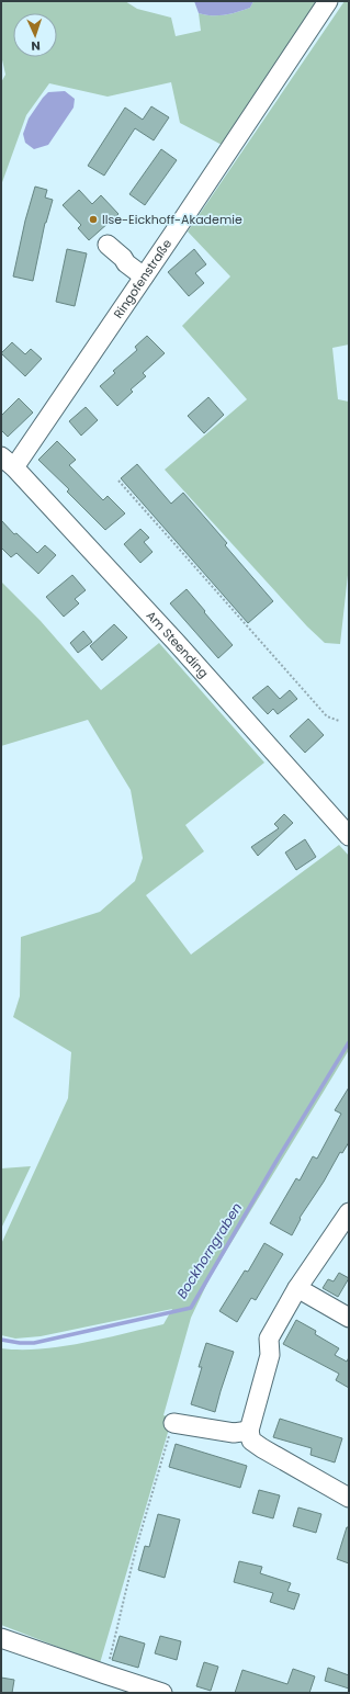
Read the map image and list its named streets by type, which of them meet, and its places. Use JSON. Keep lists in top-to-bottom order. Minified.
{"streets":{"street":["Ringofenstraße","Am Steending"]},"crossings":[["Ringofenstraße","Am Steending"]],"water":["Bockhorngraben"],"places":["Ilse-Eickhoff-Akademie"],"north":"bottom"}
